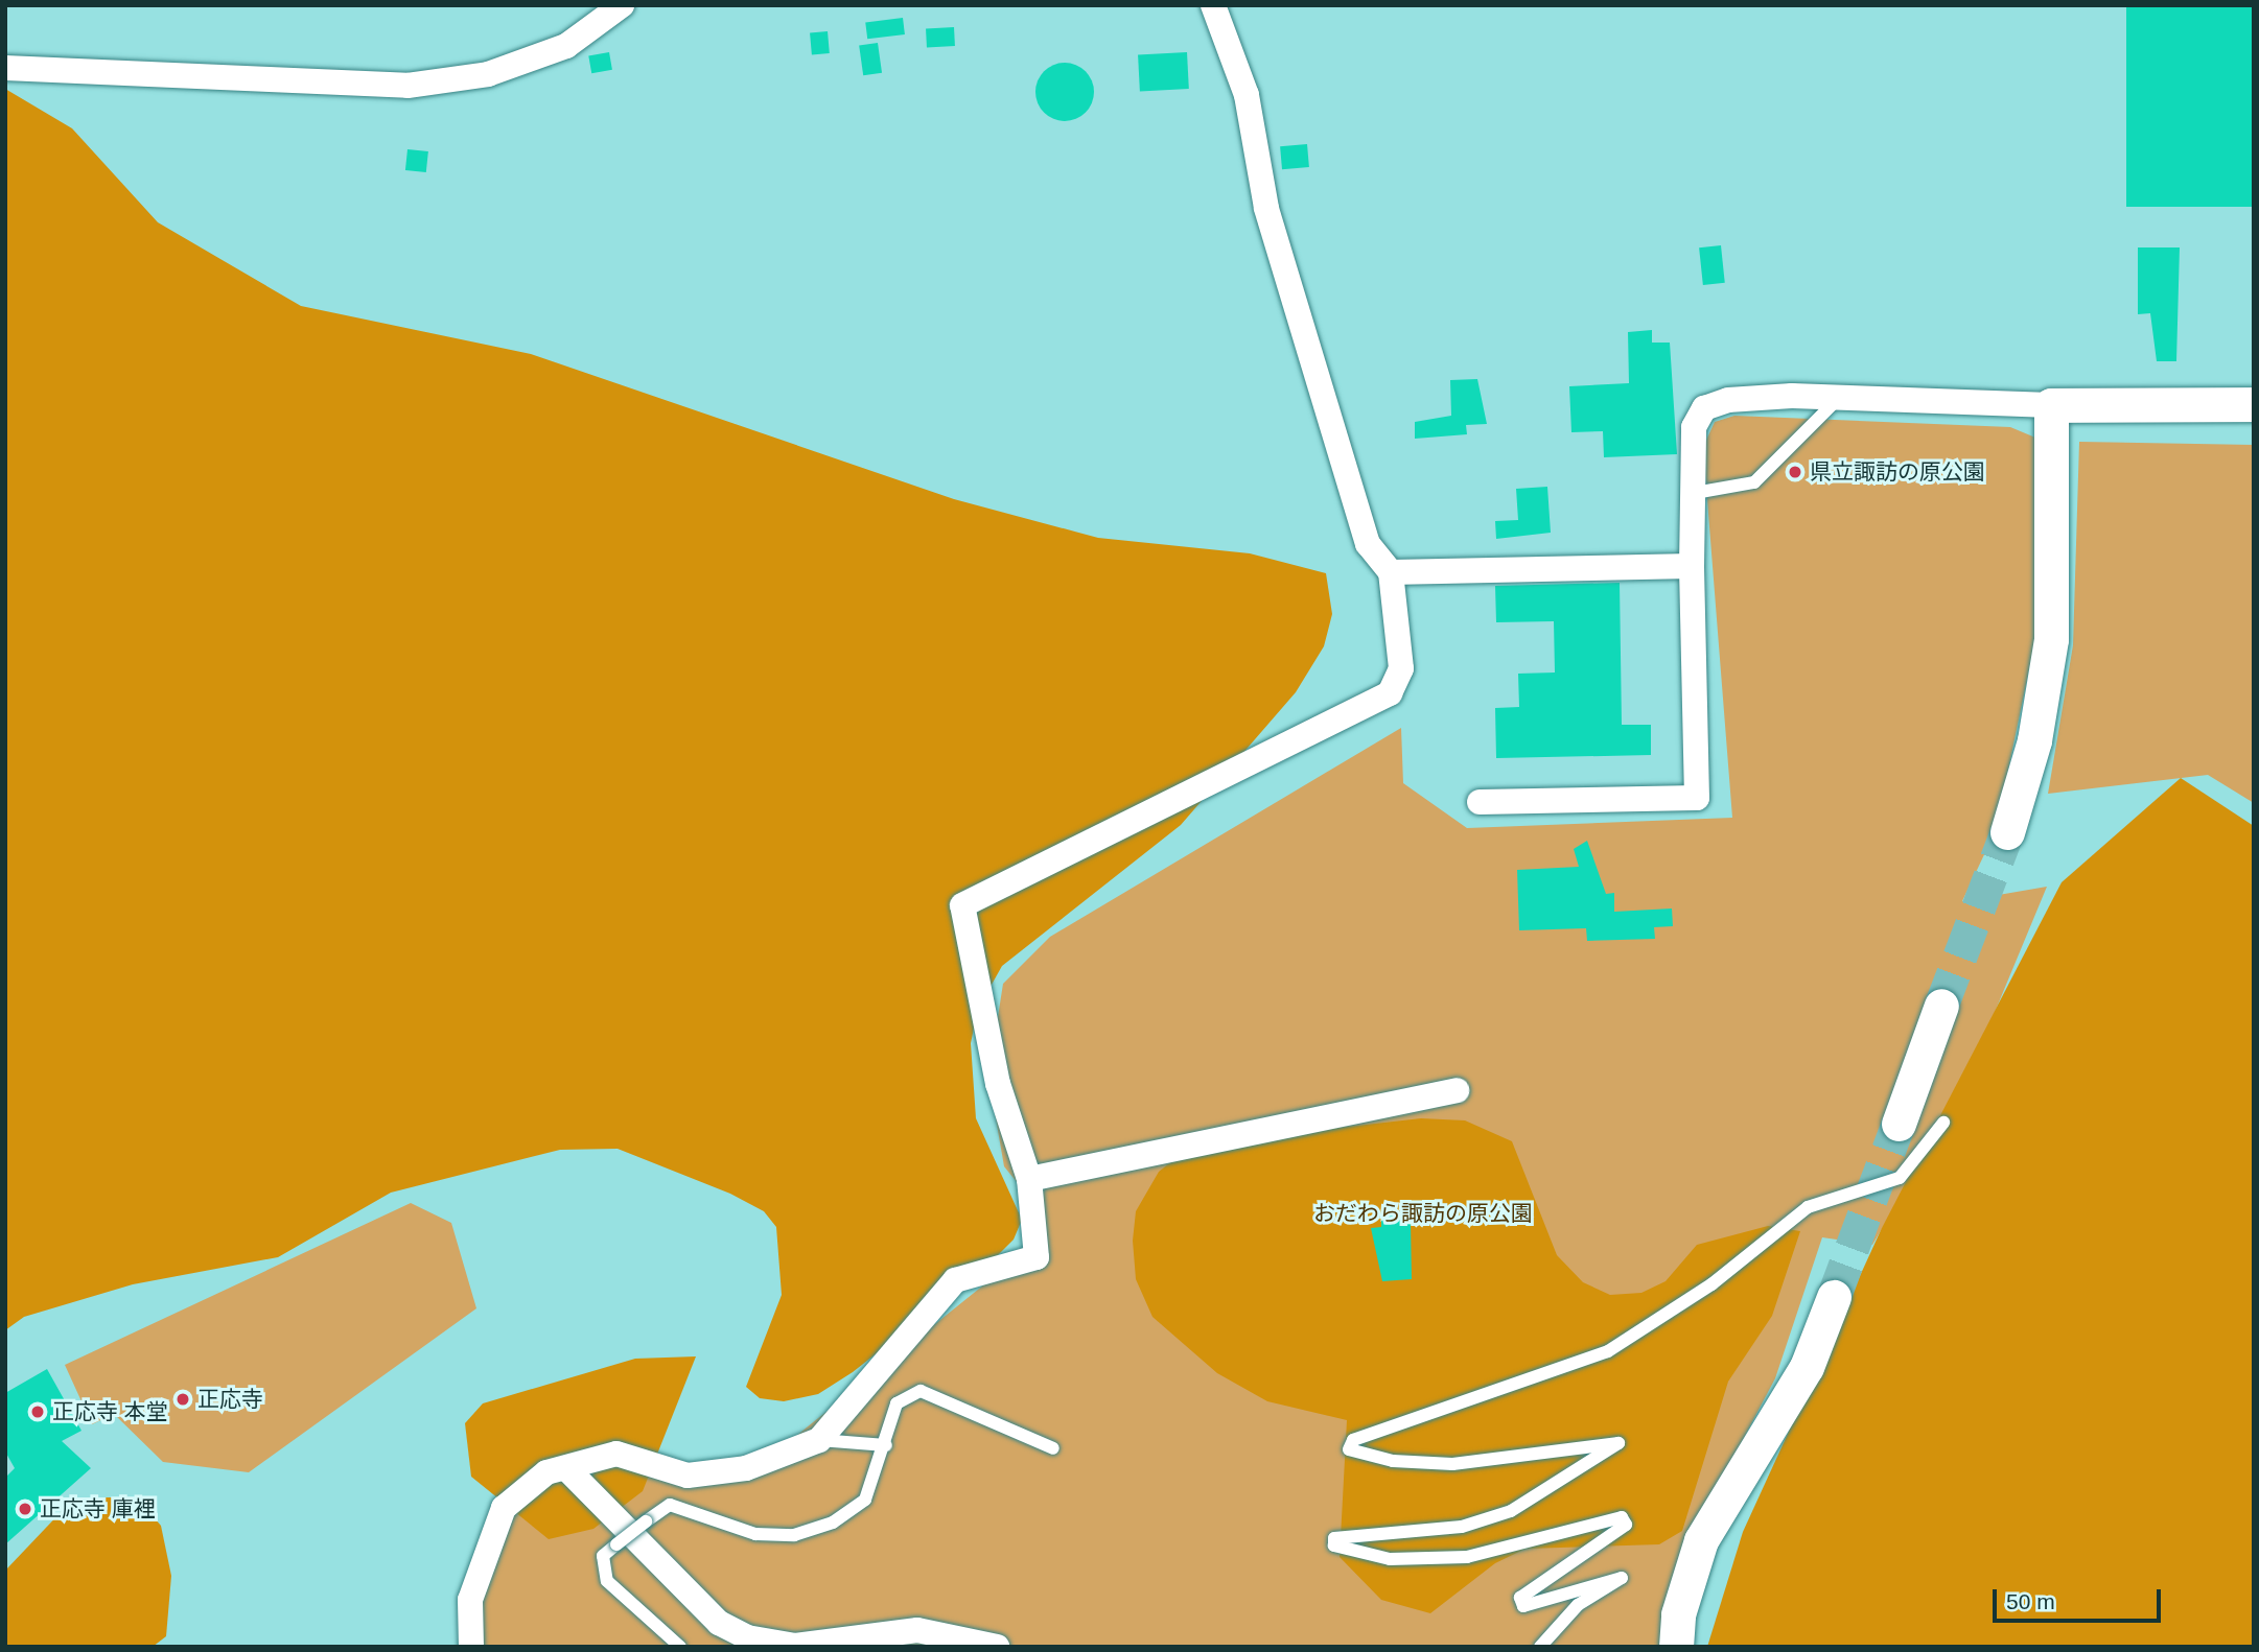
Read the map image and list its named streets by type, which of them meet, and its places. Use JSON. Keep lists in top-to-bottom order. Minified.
{"parks":["おだわら諏訪の原公園"],"places":["県立諏訪の原公園","正応寺","正応寺 本堂","正応寺 庫裡"],"scale_bar":"50 m"}
